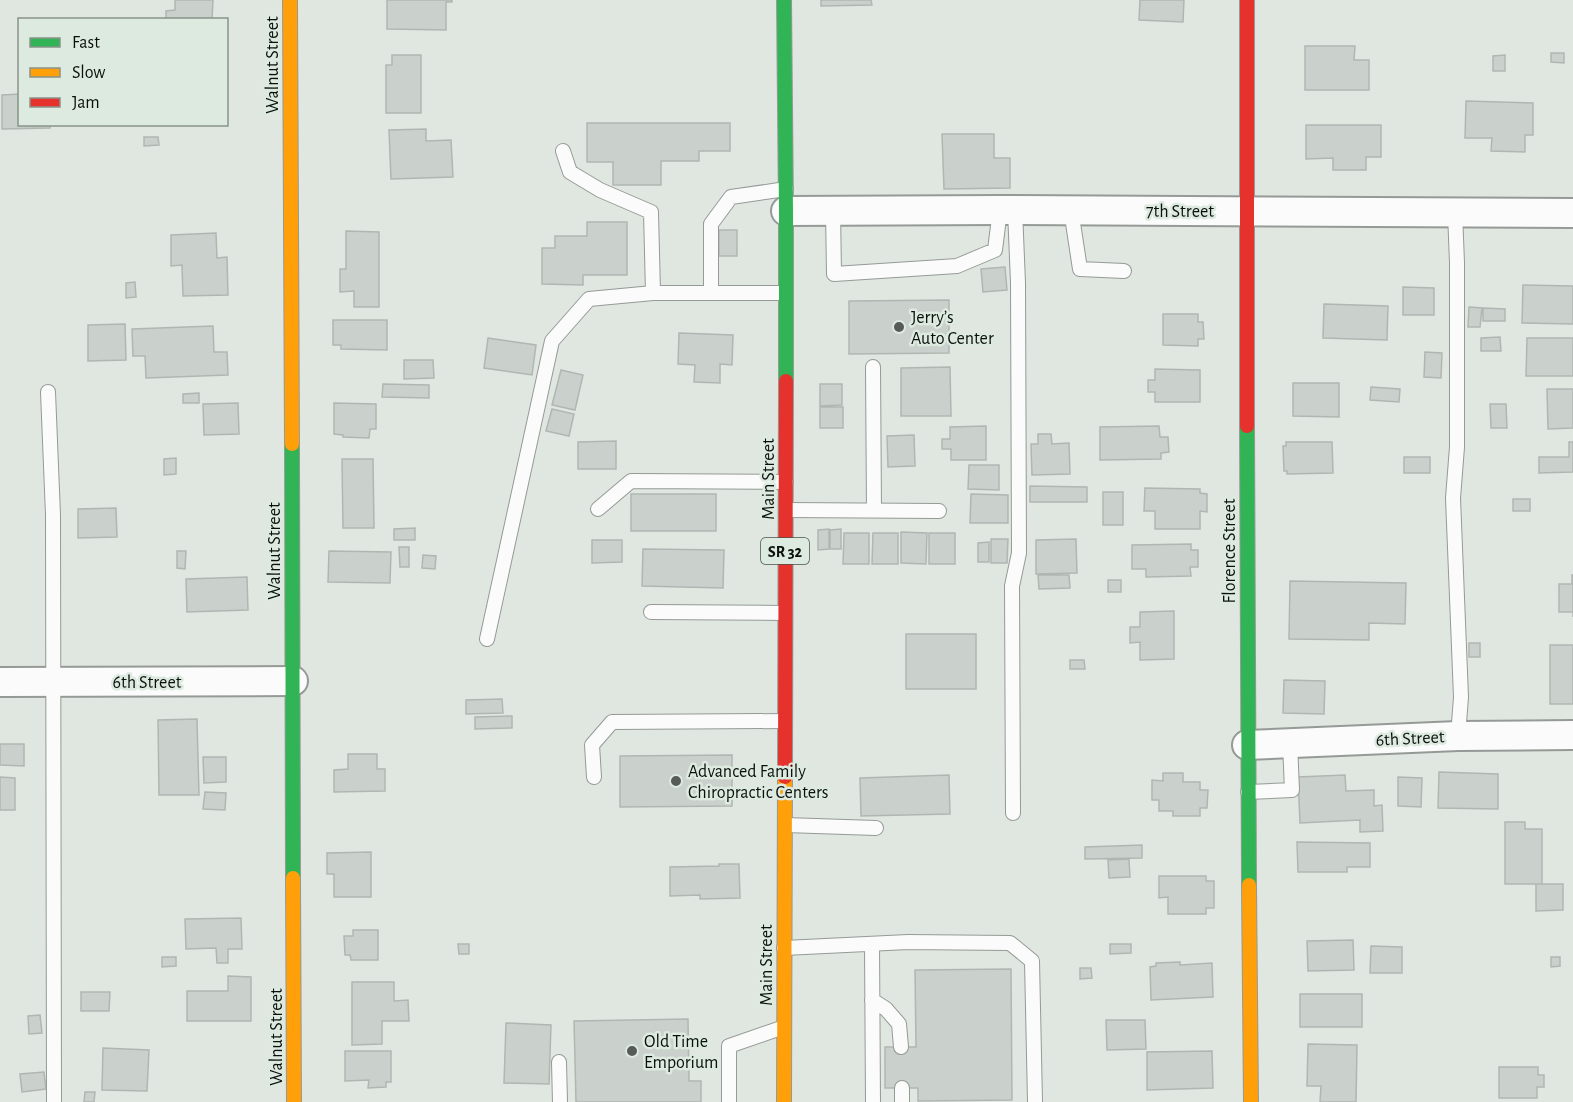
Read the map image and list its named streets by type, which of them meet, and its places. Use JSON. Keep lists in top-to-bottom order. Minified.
{"streets":{"street":["Walnut Street","7th Street","Main Street","SR 32","Florence Street","6th Street"]},"crossings":[["Walnut Street","6th Street"],["7th Street","Main Street"],["7th Street","Florence Street"],["Florence Street","6th Street"]],"places":["Jerry’s Auto Center","Advanced Family Chiropractic Centers","Old Time Emporium"],"legend":["Fast","Slow","Jam"]}
